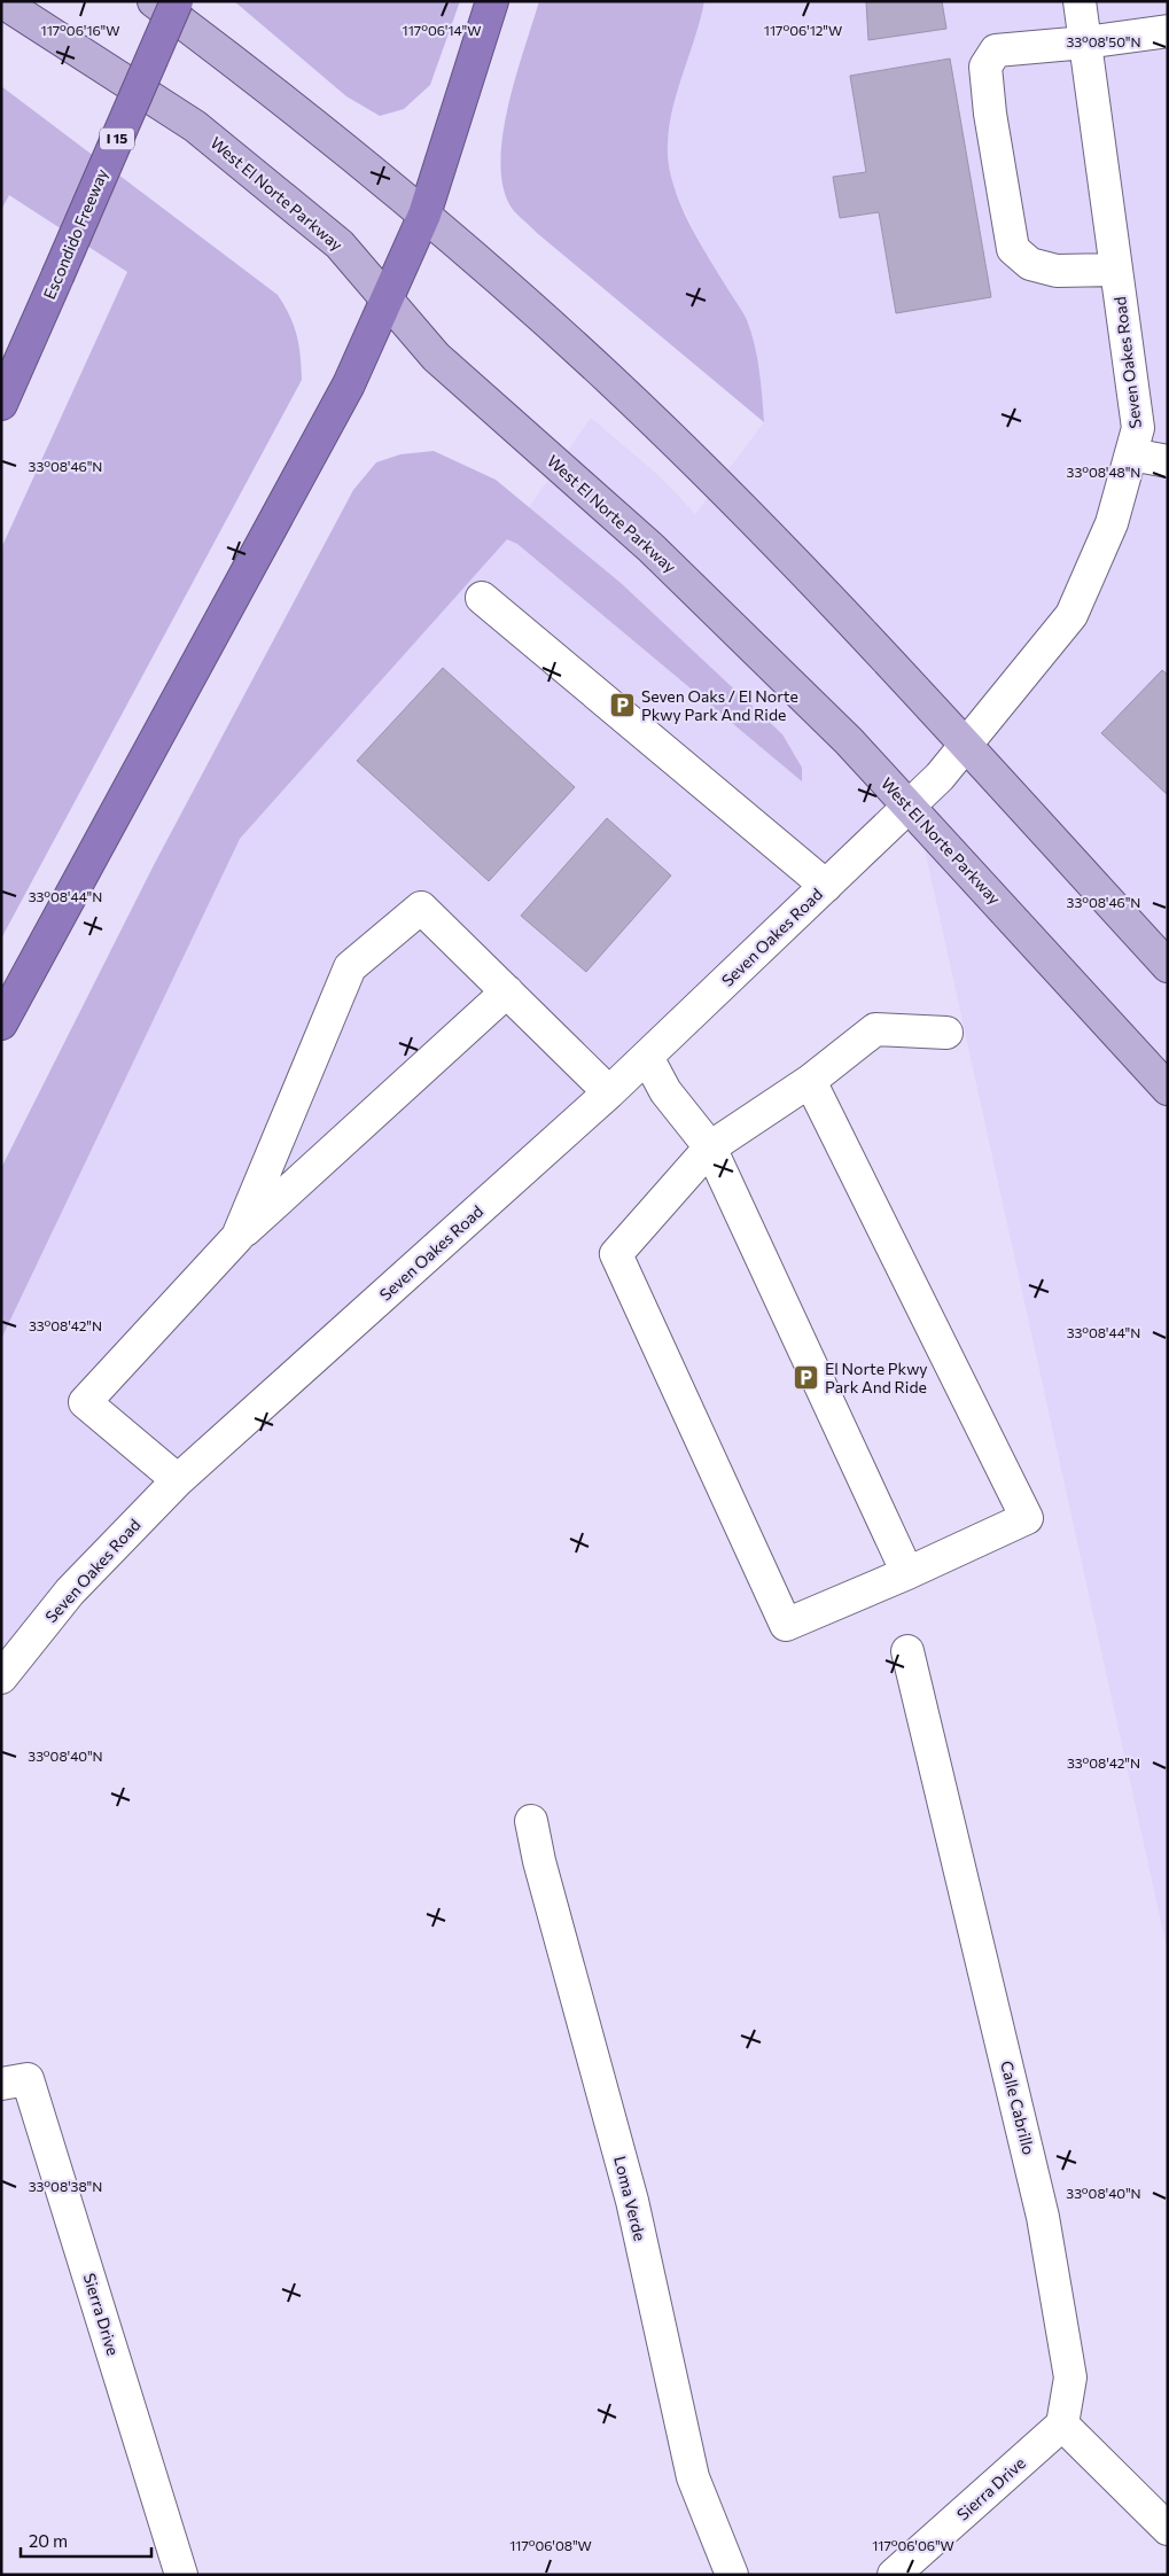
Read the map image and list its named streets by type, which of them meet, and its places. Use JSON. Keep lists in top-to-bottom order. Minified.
{"streets":{"highway":["I 15","Escondido Freeway"],"main road":["West El Norte Parkway"],"street":["Seven Oakes Road","Calle Cabrillo","Loma Verde","Sierra Drive"]},"crossings":[["West El Norte Parkway","Seven Oakes Road"],["Calle Cabrillo","Sierra Drive"]],"places":{"parking":["Seven Oaks / El Norte Pkwy Park And Ride","El Norte Pkwy Park And Ride"]},"scale_bar":"20 m","coordinates":["117°06'16\"W","117°06'14\"W","117°06'12\"W","33°08'50\"N","33°08'46\"N","33°08'48\"N","33°08'44\"N","33°08'42\"N","33°08'40\"N","33°08'38\"N","117°06'08\"W","117°06'06\"W"]}
